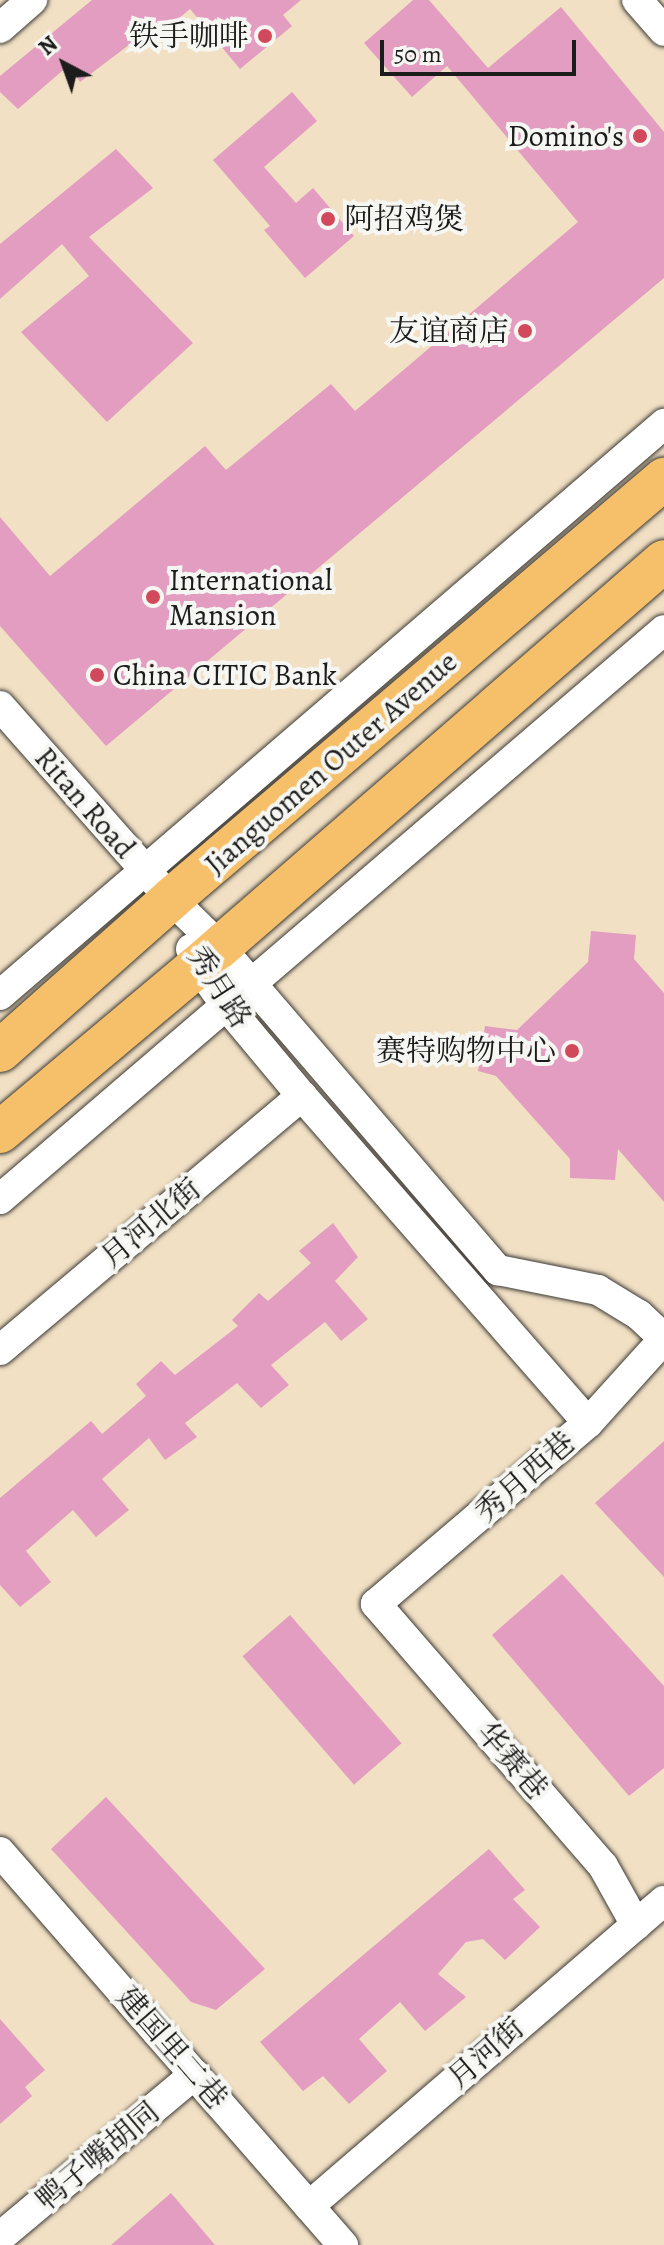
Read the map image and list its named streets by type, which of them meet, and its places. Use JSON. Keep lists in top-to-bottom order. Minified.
{"streets":{"highway":["Jianguomen Outer Avenue"],"street":["Ritan Road","秀月路","月河北街","秀月西巷","华赛巷","建国里二巷","月河街","鸭子嘴胡同"]},"crossings":[["Jianguomen Outer Avenue","Ritan Road"],["Jianguomen Outer Avenue","秀月路"],["Ritan Road","秀月路"],["秀月路","月河北街"],["秀月路","秀月西巷"],["秀月西巷","华赛巷"],["华赛巷","月河街"],["建国里二巷","月河街"],["建国里二巷","鸭子嘴胡同"]],"places":["铁手咖啡","Domino's","阿招鸡煲","友谊商店","International Mansion","China CITIC Bank","赛特购物中心"],"scale_bar":"50 m","north":"top left"}
